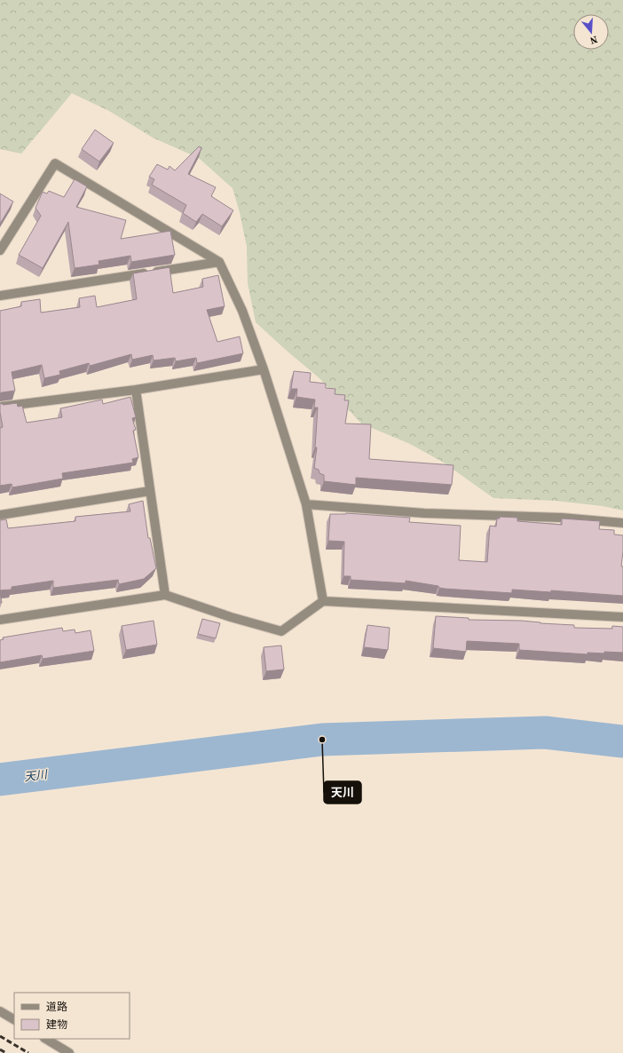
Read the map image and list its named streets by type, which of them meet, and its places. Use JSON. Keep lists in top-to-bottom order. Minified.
{"water":["天川"],"places":["天川"],"legend":["道路","建物"],"north":"bottom"}
